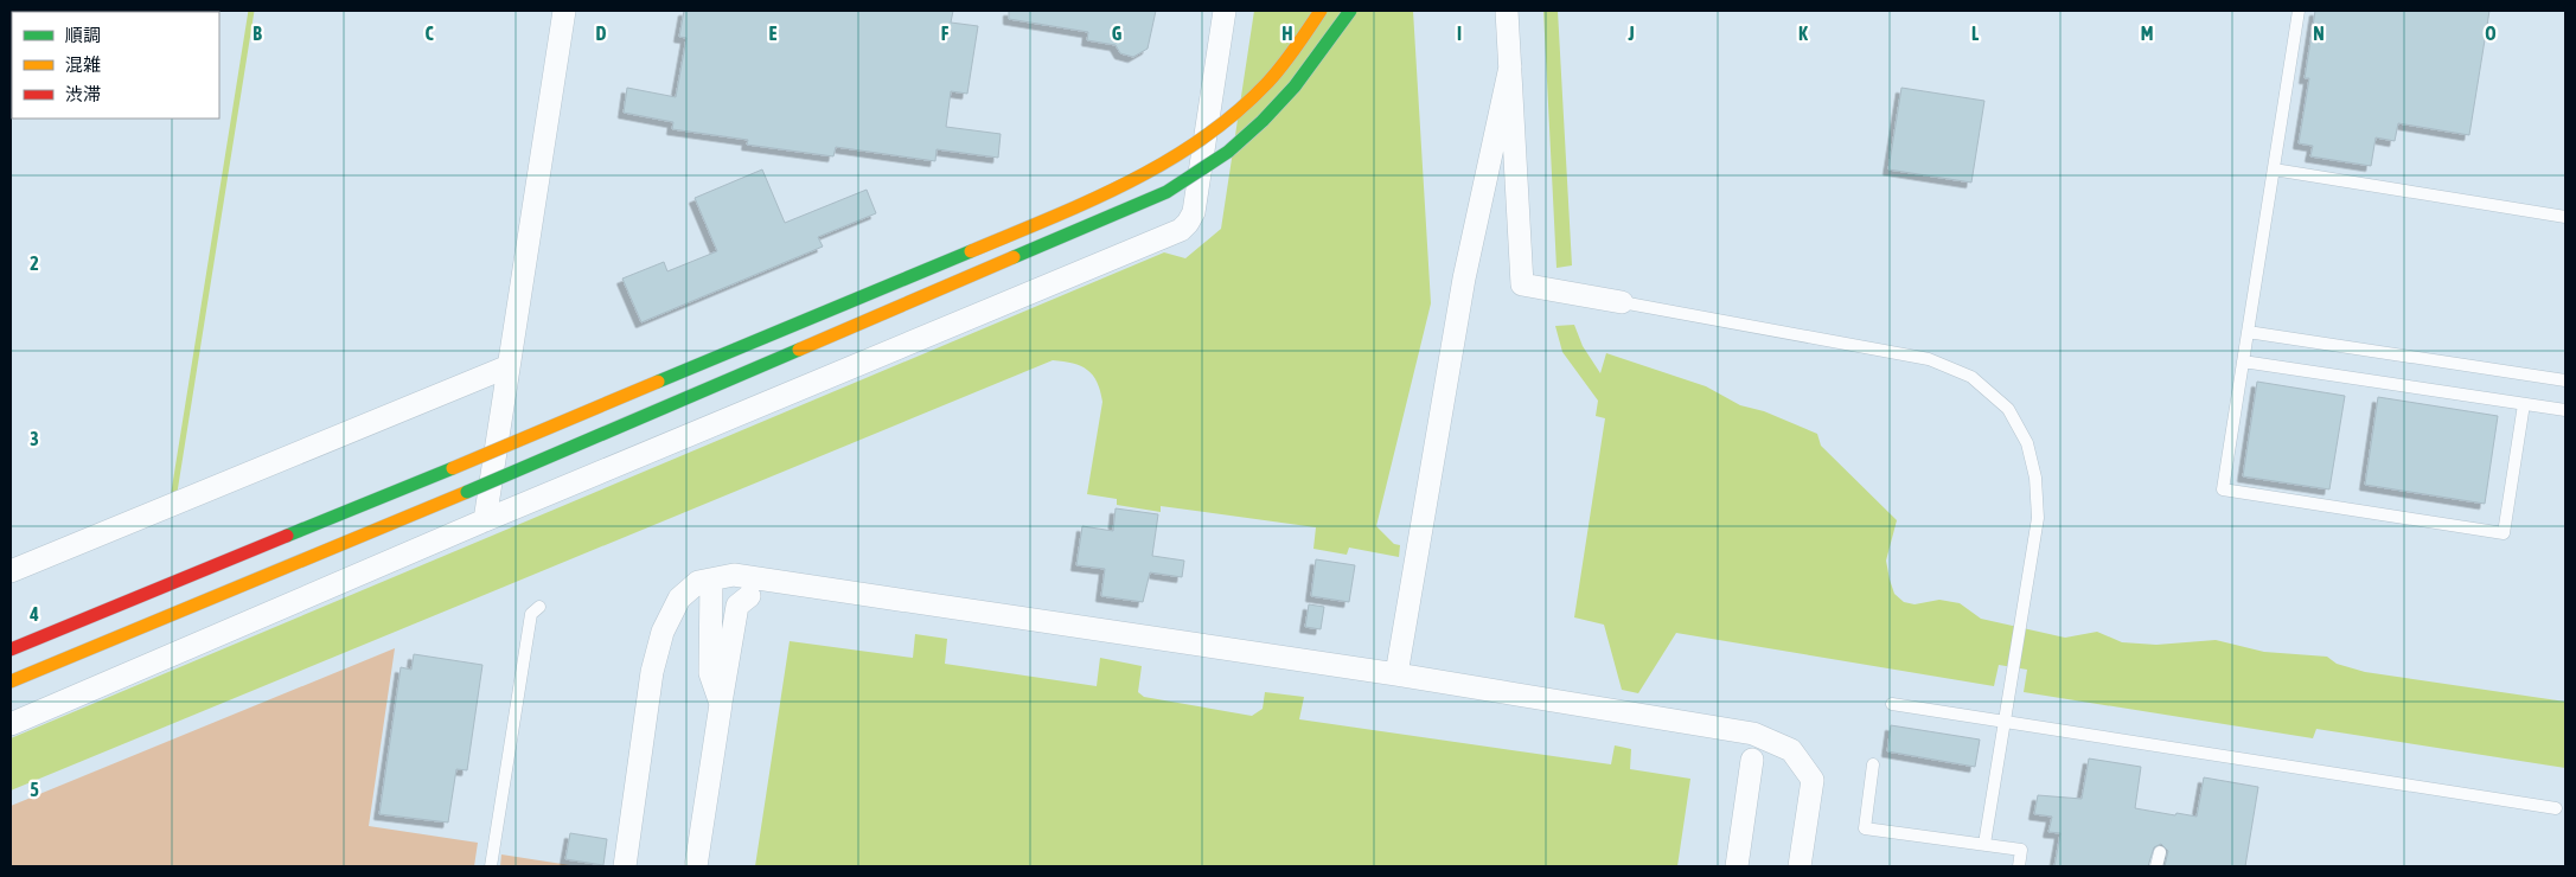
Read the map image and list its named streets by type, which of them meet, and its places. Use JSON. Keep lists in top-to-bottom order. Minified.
{"legend":["順調","混雑","渋滞"],"grid":{"columns":["B","C","D","E","F","G","H","I","J","K","L","M","N","O"],"rows":["2","3","4","5"]}}
